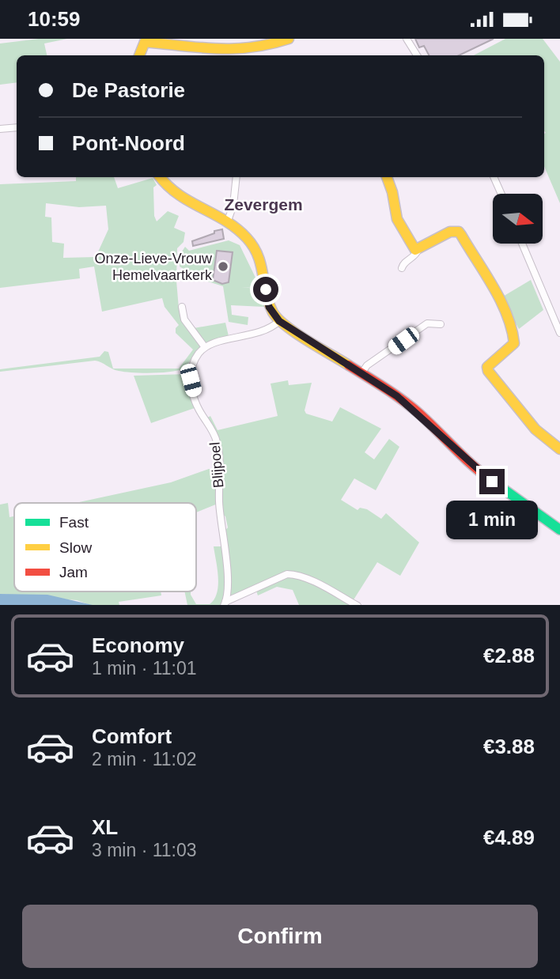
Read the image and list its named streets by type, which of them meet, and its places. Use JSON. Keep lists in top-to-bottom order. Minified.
{"streets":{"street":["Blijpoel"]},"districts":["Zevergem"],"places":["Onze-Lieve-Vrouw Hemelvaartkerk"],"legend":["Fast","Slow","Jam"],"north":"right","page":{"status":"10:59","banner":["De Pastorie","Pont-Noord"],"bubble":"1 min","list":[{"name":"Economy","note":"1 min · 11:01","value":"€2.88"},{"name":"Comfort","note":"2 min · 11:02","value":"€3.88"},{"name":"XL","note":"3 min · 11:03","value":"€4.89"}],"buttons":"Confirm"}}
